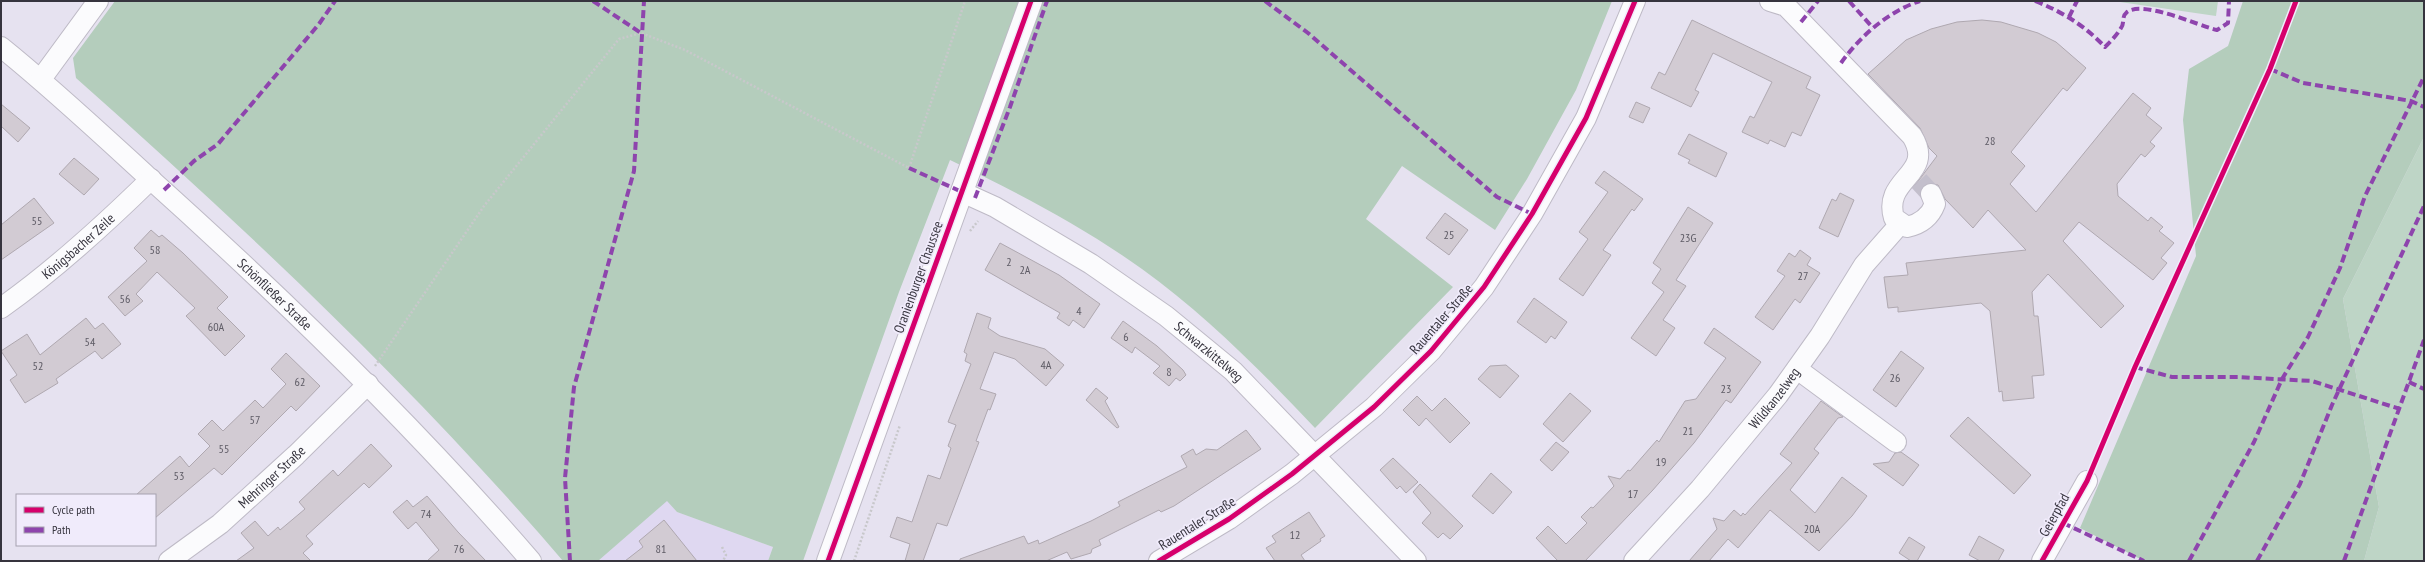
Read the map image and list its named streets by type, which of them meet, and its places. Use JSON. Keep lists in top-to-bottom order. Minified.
{"streets":{"main road":["Oranienburger Chaussee"],"street":["Königsbacher Zeile","Schönfließer Straße","Rauentaler Straße","Schwarzkittelweg","Wildkanzelweg","Mehringer Straße","Geierpfad"]},"crossings":[["Königsbacher Zeile","Schönfließer Straße"],["Oranienburger Chaussee","Schwarzkittelweg"],["Schönfließer Straße","Mehringer Straße"],["Rauentaler Straße","Schwarzkittelweg"]],"house_numbers":["28","55","25","23G","58","2","2A","27","56","4","60A","6","54","4A","52","8","26","62","23","57","21","55","19","53","17","74","20A","12","76","81"],"legend":["Cycle path","Path"]}
